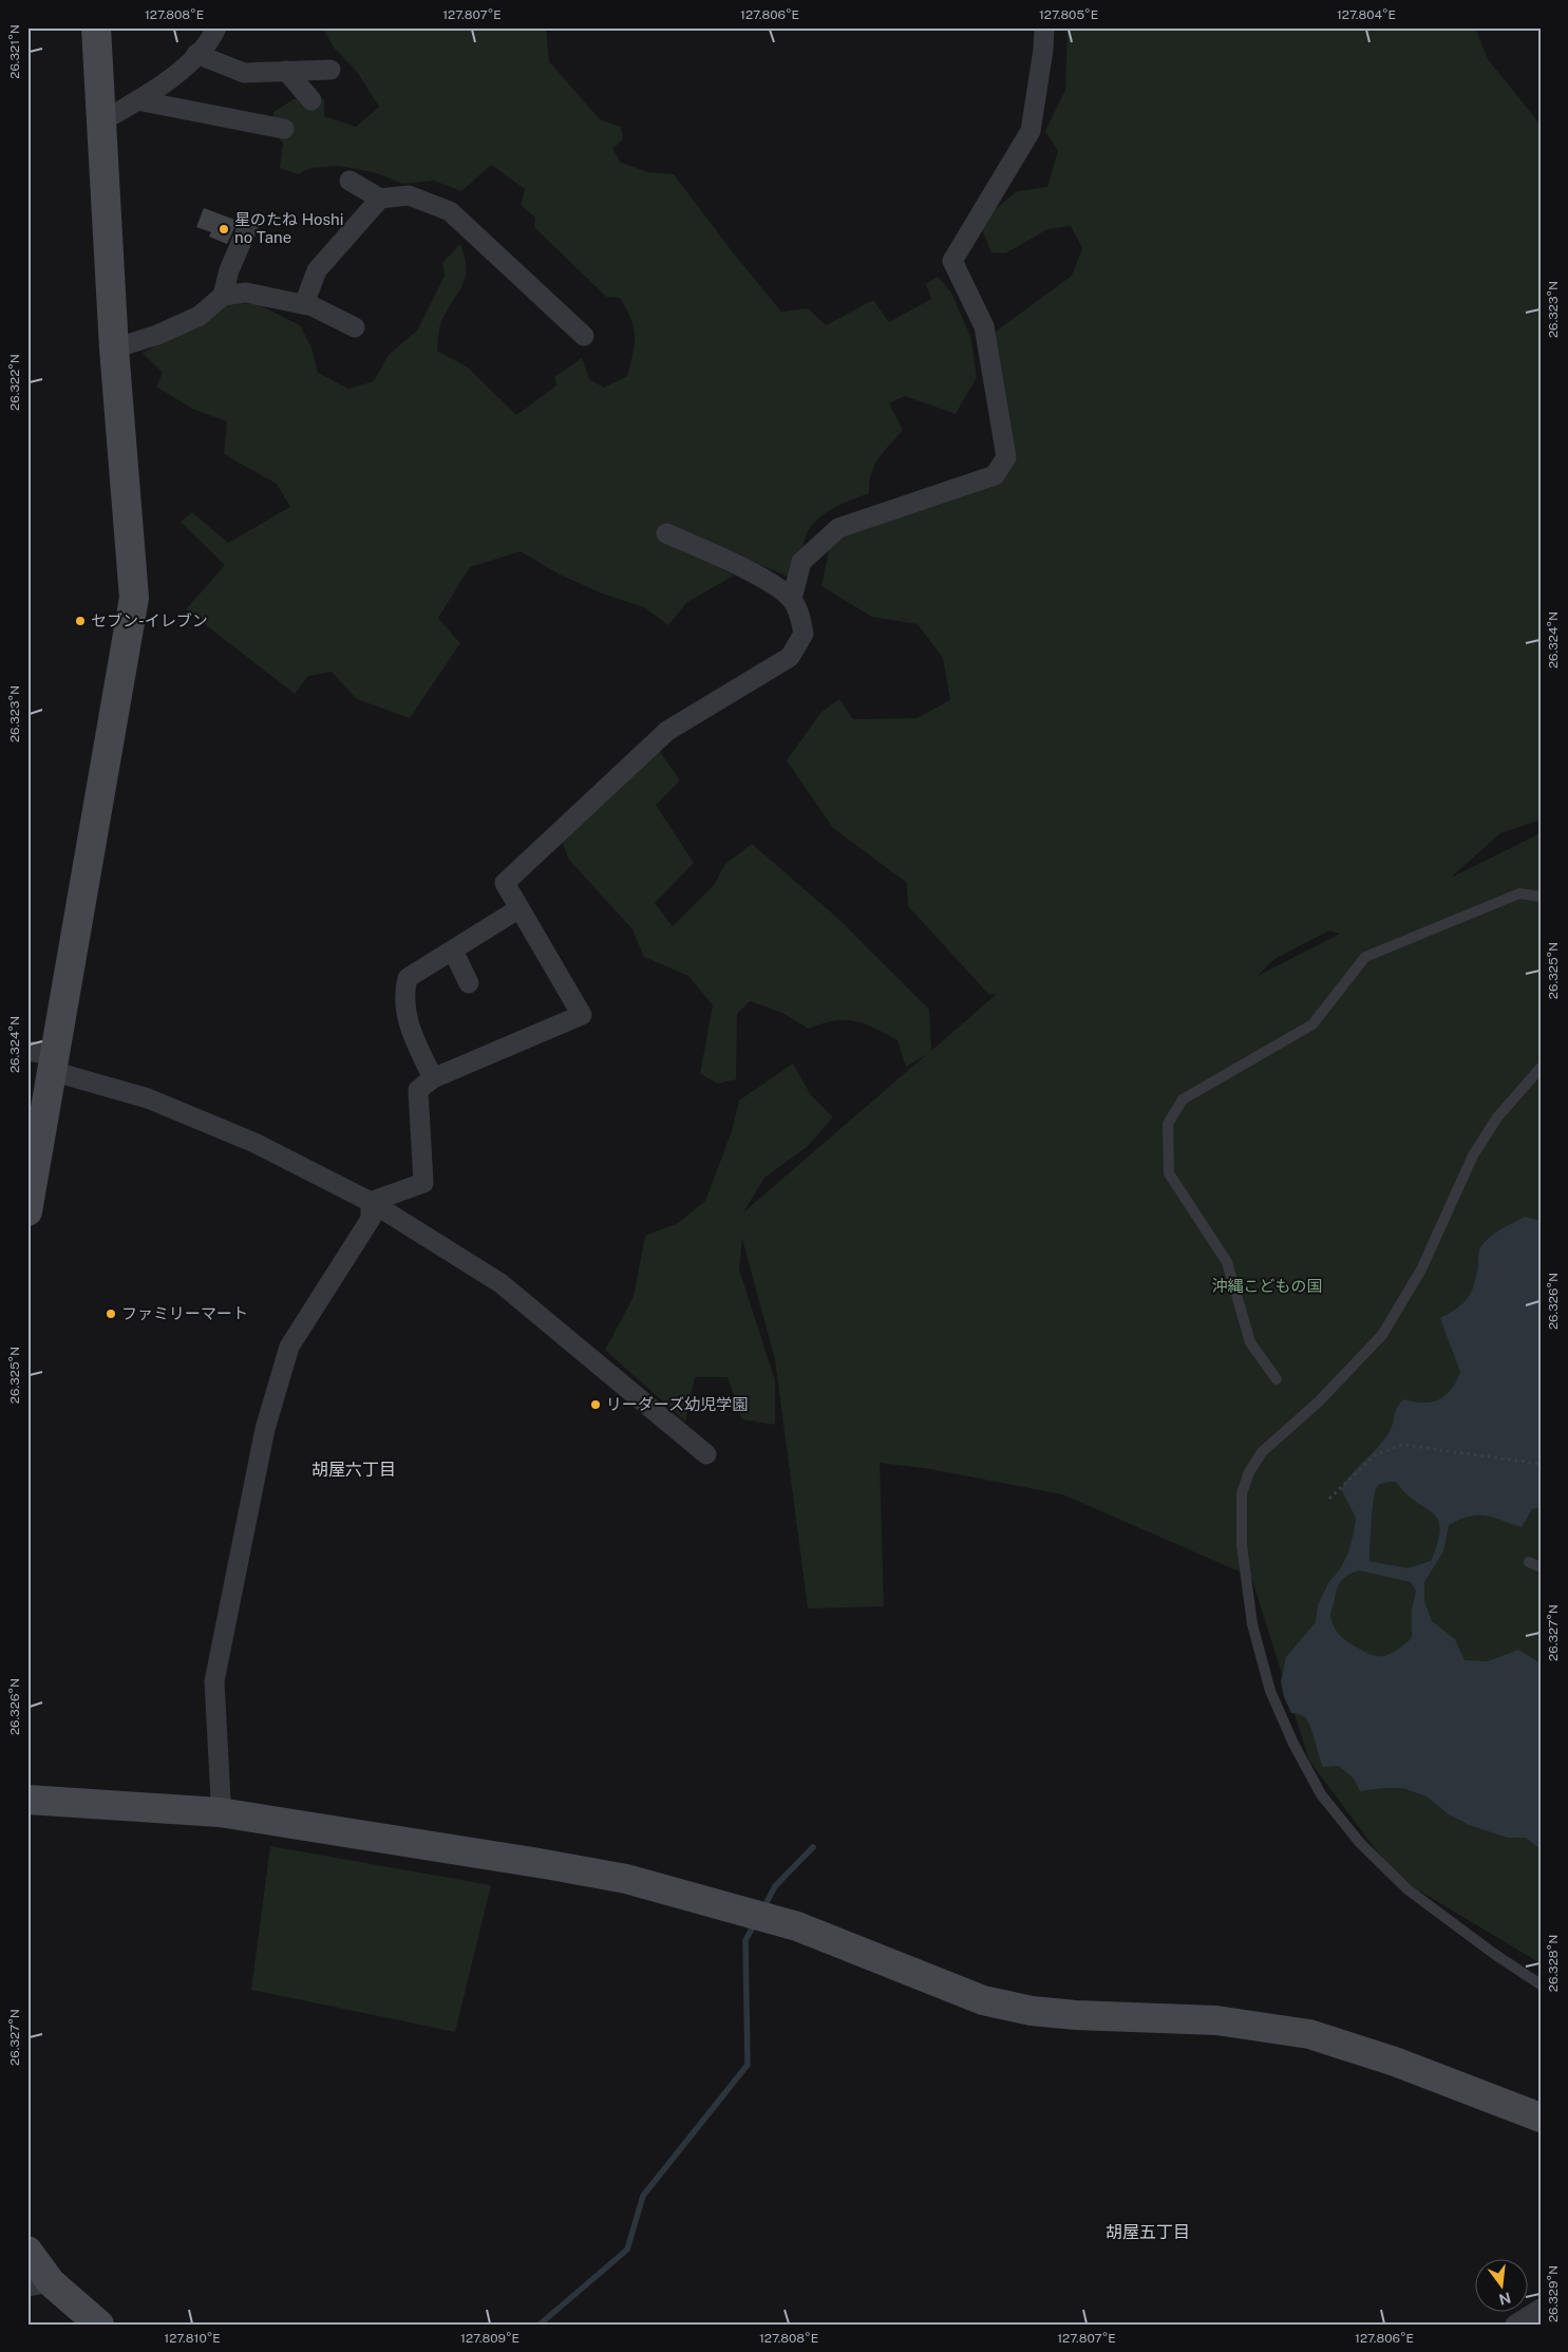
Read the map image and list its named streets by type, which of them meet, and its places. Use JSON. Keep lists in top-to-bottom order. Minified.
{"districts":["胡屋六丁目","胡屋五丁目"],"parks":["沖縄こどもの国"],"places":["星のたね Hoshi no Tane","セブン-イレブン","ファミリーマート","リーダーズ幼児学園"],"north":"bottom","coordinates":["127.808°E","127.807°E","127.806°E","127.805°E","127.804°E","26.321°N","26.323°N","26.322°N","26.324°N","26.325°N","26.326°N","26.327°N","26.328°N","26.329°N","127.810°E","127.809°E"]}
